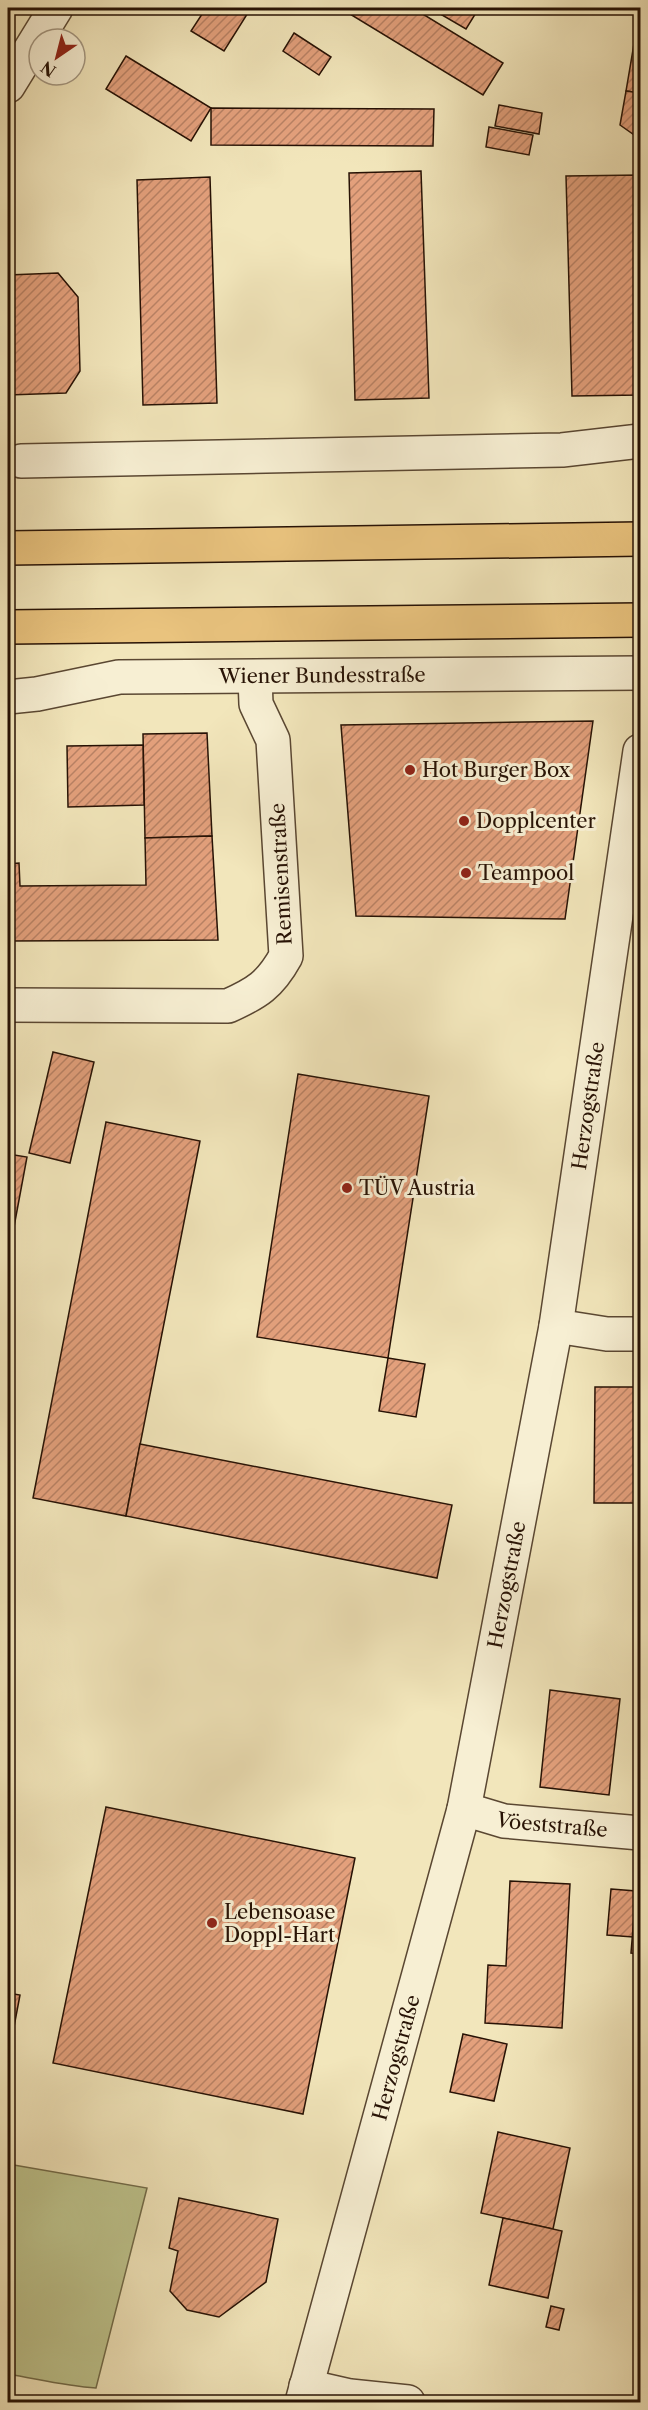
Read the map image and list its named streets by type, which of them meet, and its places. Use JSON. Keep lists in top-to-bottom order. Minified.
{"streets":{"street":["Wiener Bundesstraße","Remisenstraße","Herzogstraße","Vöeststraße"]},"crossings":[["Wiener Bundesstraße","Remisenstraße"],["Herzogstraße","Vöeststraße"]],"places":["Hot Burger Box","Dopplcenter","Teampool","TÜV Austria","Lebensoase Doppl-Hart"],"north":"bottom left"}
